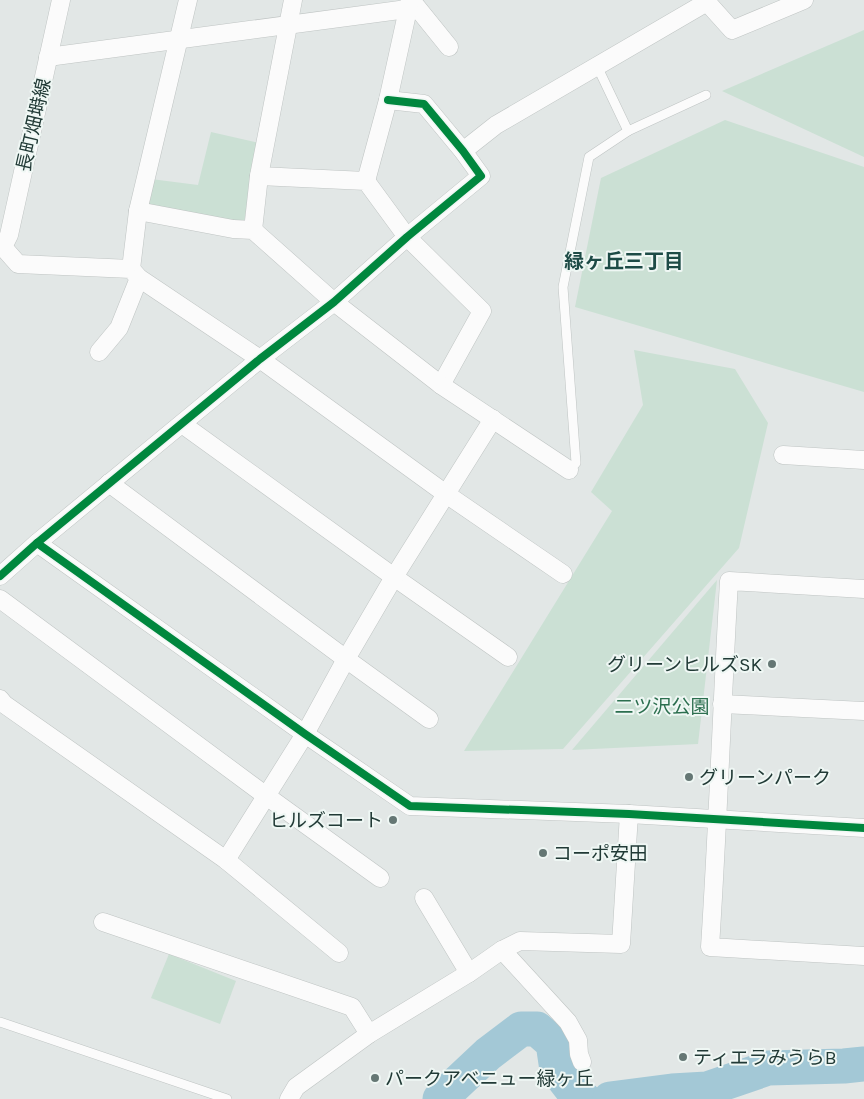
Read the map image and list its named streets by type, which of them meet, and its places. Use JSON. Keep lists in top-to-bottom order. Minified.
{"streets":{"street":["長町畑塒線"]},"districts":["緑ヶ丘三丁目"],"parks":["二ツ沢公園"],"places":["グリーンヒルズSK","グリーンパーク","ヒルズコート","コーポ安田","ティエラみうらB","パークアベニュー緑ヶ丘"]}
